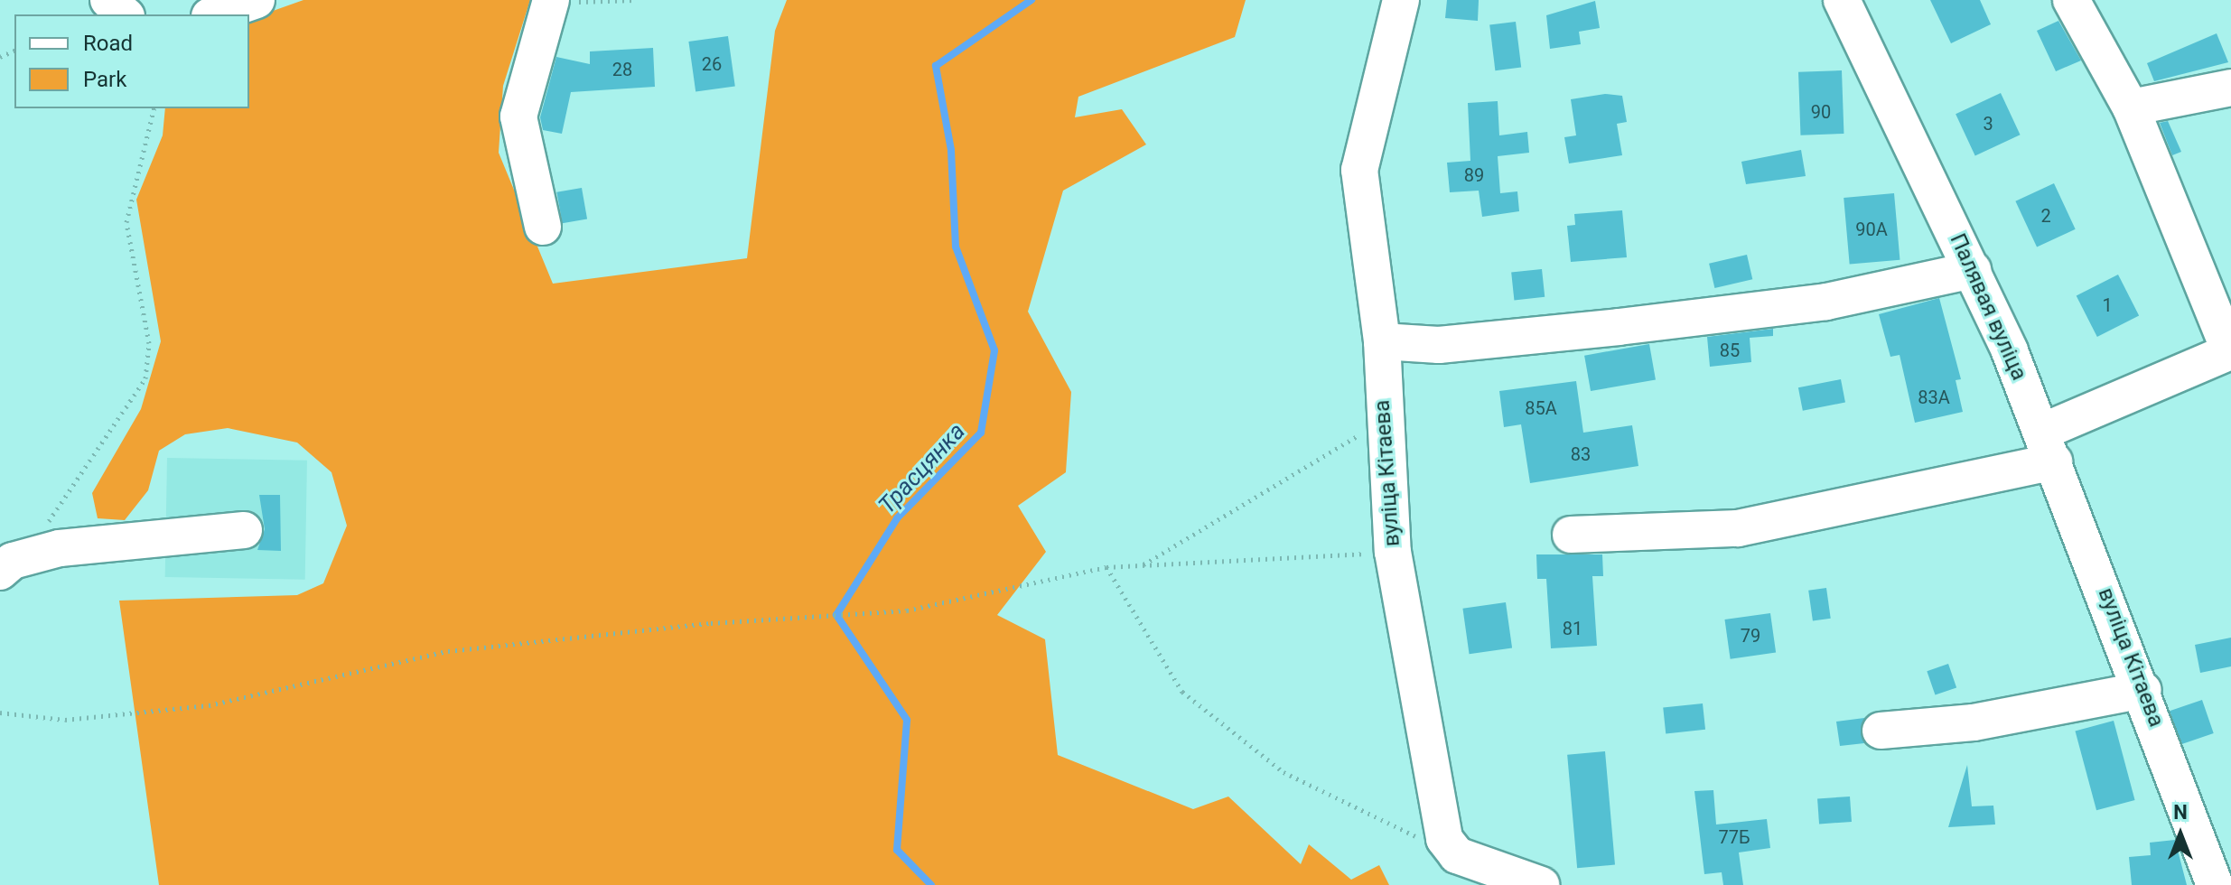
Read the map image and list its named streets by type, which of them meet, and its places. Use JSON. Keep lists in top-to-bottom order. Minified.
{"streets":{"street":["Палявая вуліца","вуліца Кітаева"]},"crossings":[["Палявая вуліца","вуліца Кітаева"]],"water":["Трасцянка"],"house_numbers":["26","28","90","3","89","2","90А","1","85","83А","85А","83","81","79","77Б"],"legend":["Road","Park"],"north":"top"}
